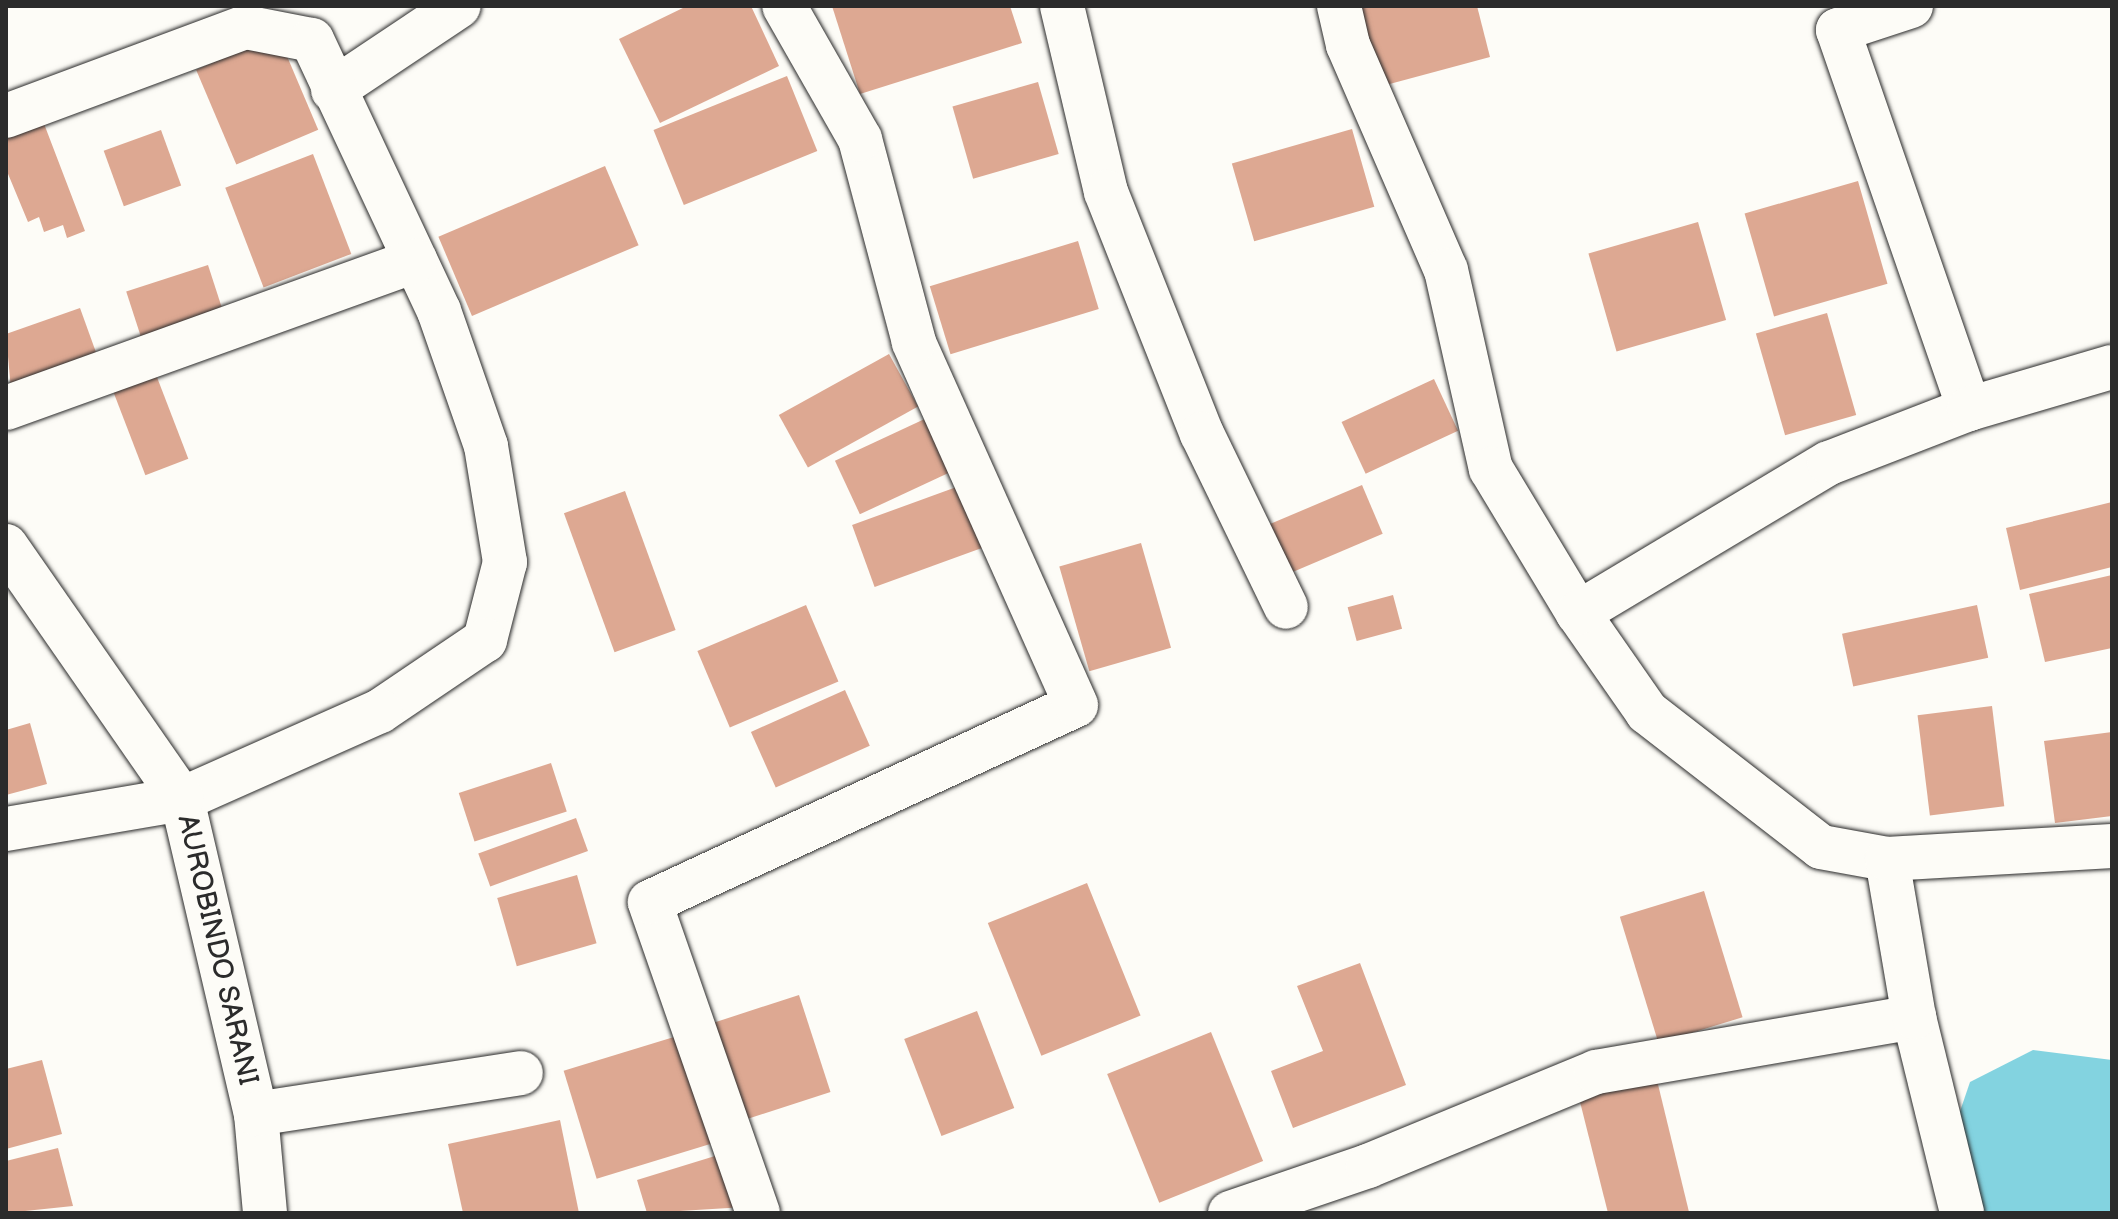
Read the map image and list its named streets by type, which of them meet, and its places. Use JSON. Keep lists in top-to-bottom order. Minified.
{"streets":{"street":["AUROBINDO SARANI"]}}
